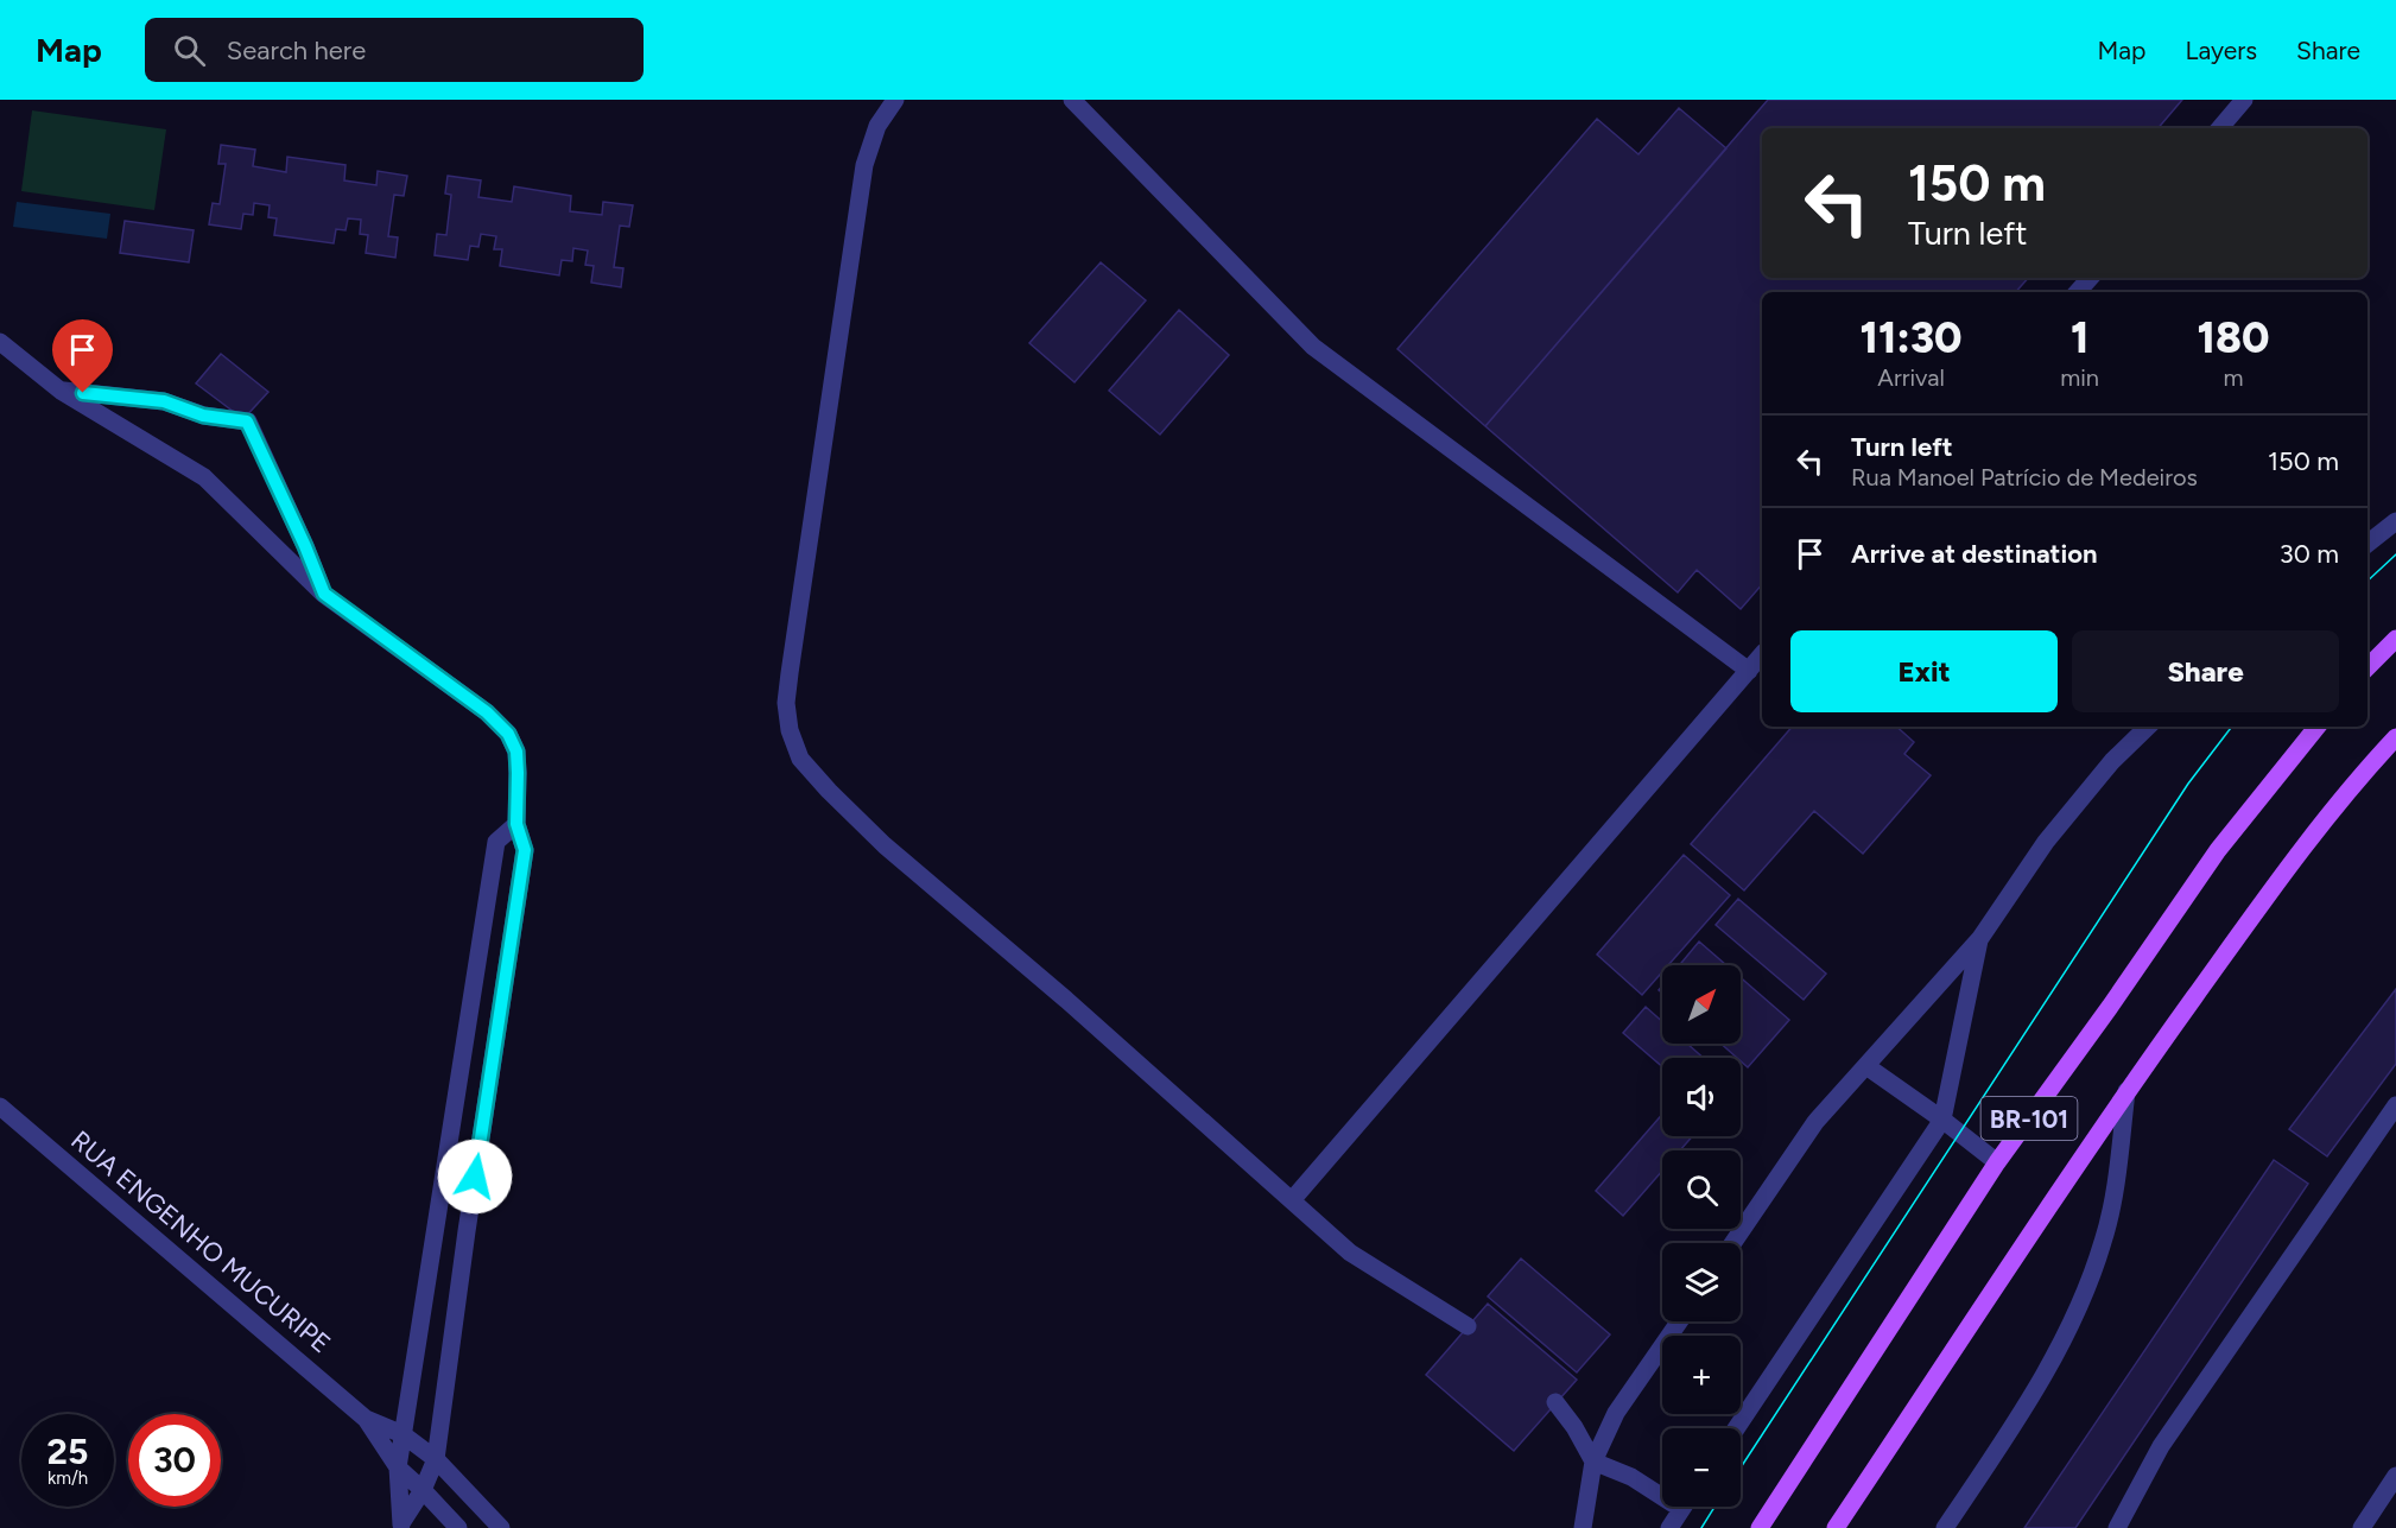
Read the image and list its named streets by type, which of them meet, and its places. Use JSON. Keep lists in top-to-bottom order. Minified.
{"streets":{"main road":["BR-101"],"street":["RUA ENGENHO MUCURIPE"]},"north":"top right","page":{"header":"Map","search":"Search here","nav":["Map","Layers","Share"],"turn":["150 m","Turn left"],"eta":["11:30","Arrival","1","min","180","m"],"list":[{"name":"Turn left","note":"Rua Manoel Patrício de Medeiros","value":"150 m"},{"name":"Arrive at destination","value":"30 m"}],"buttons":["Exit","Share"],"map_buttons":["+","−"],"speed":"25 km/h","limit":"30"}}
